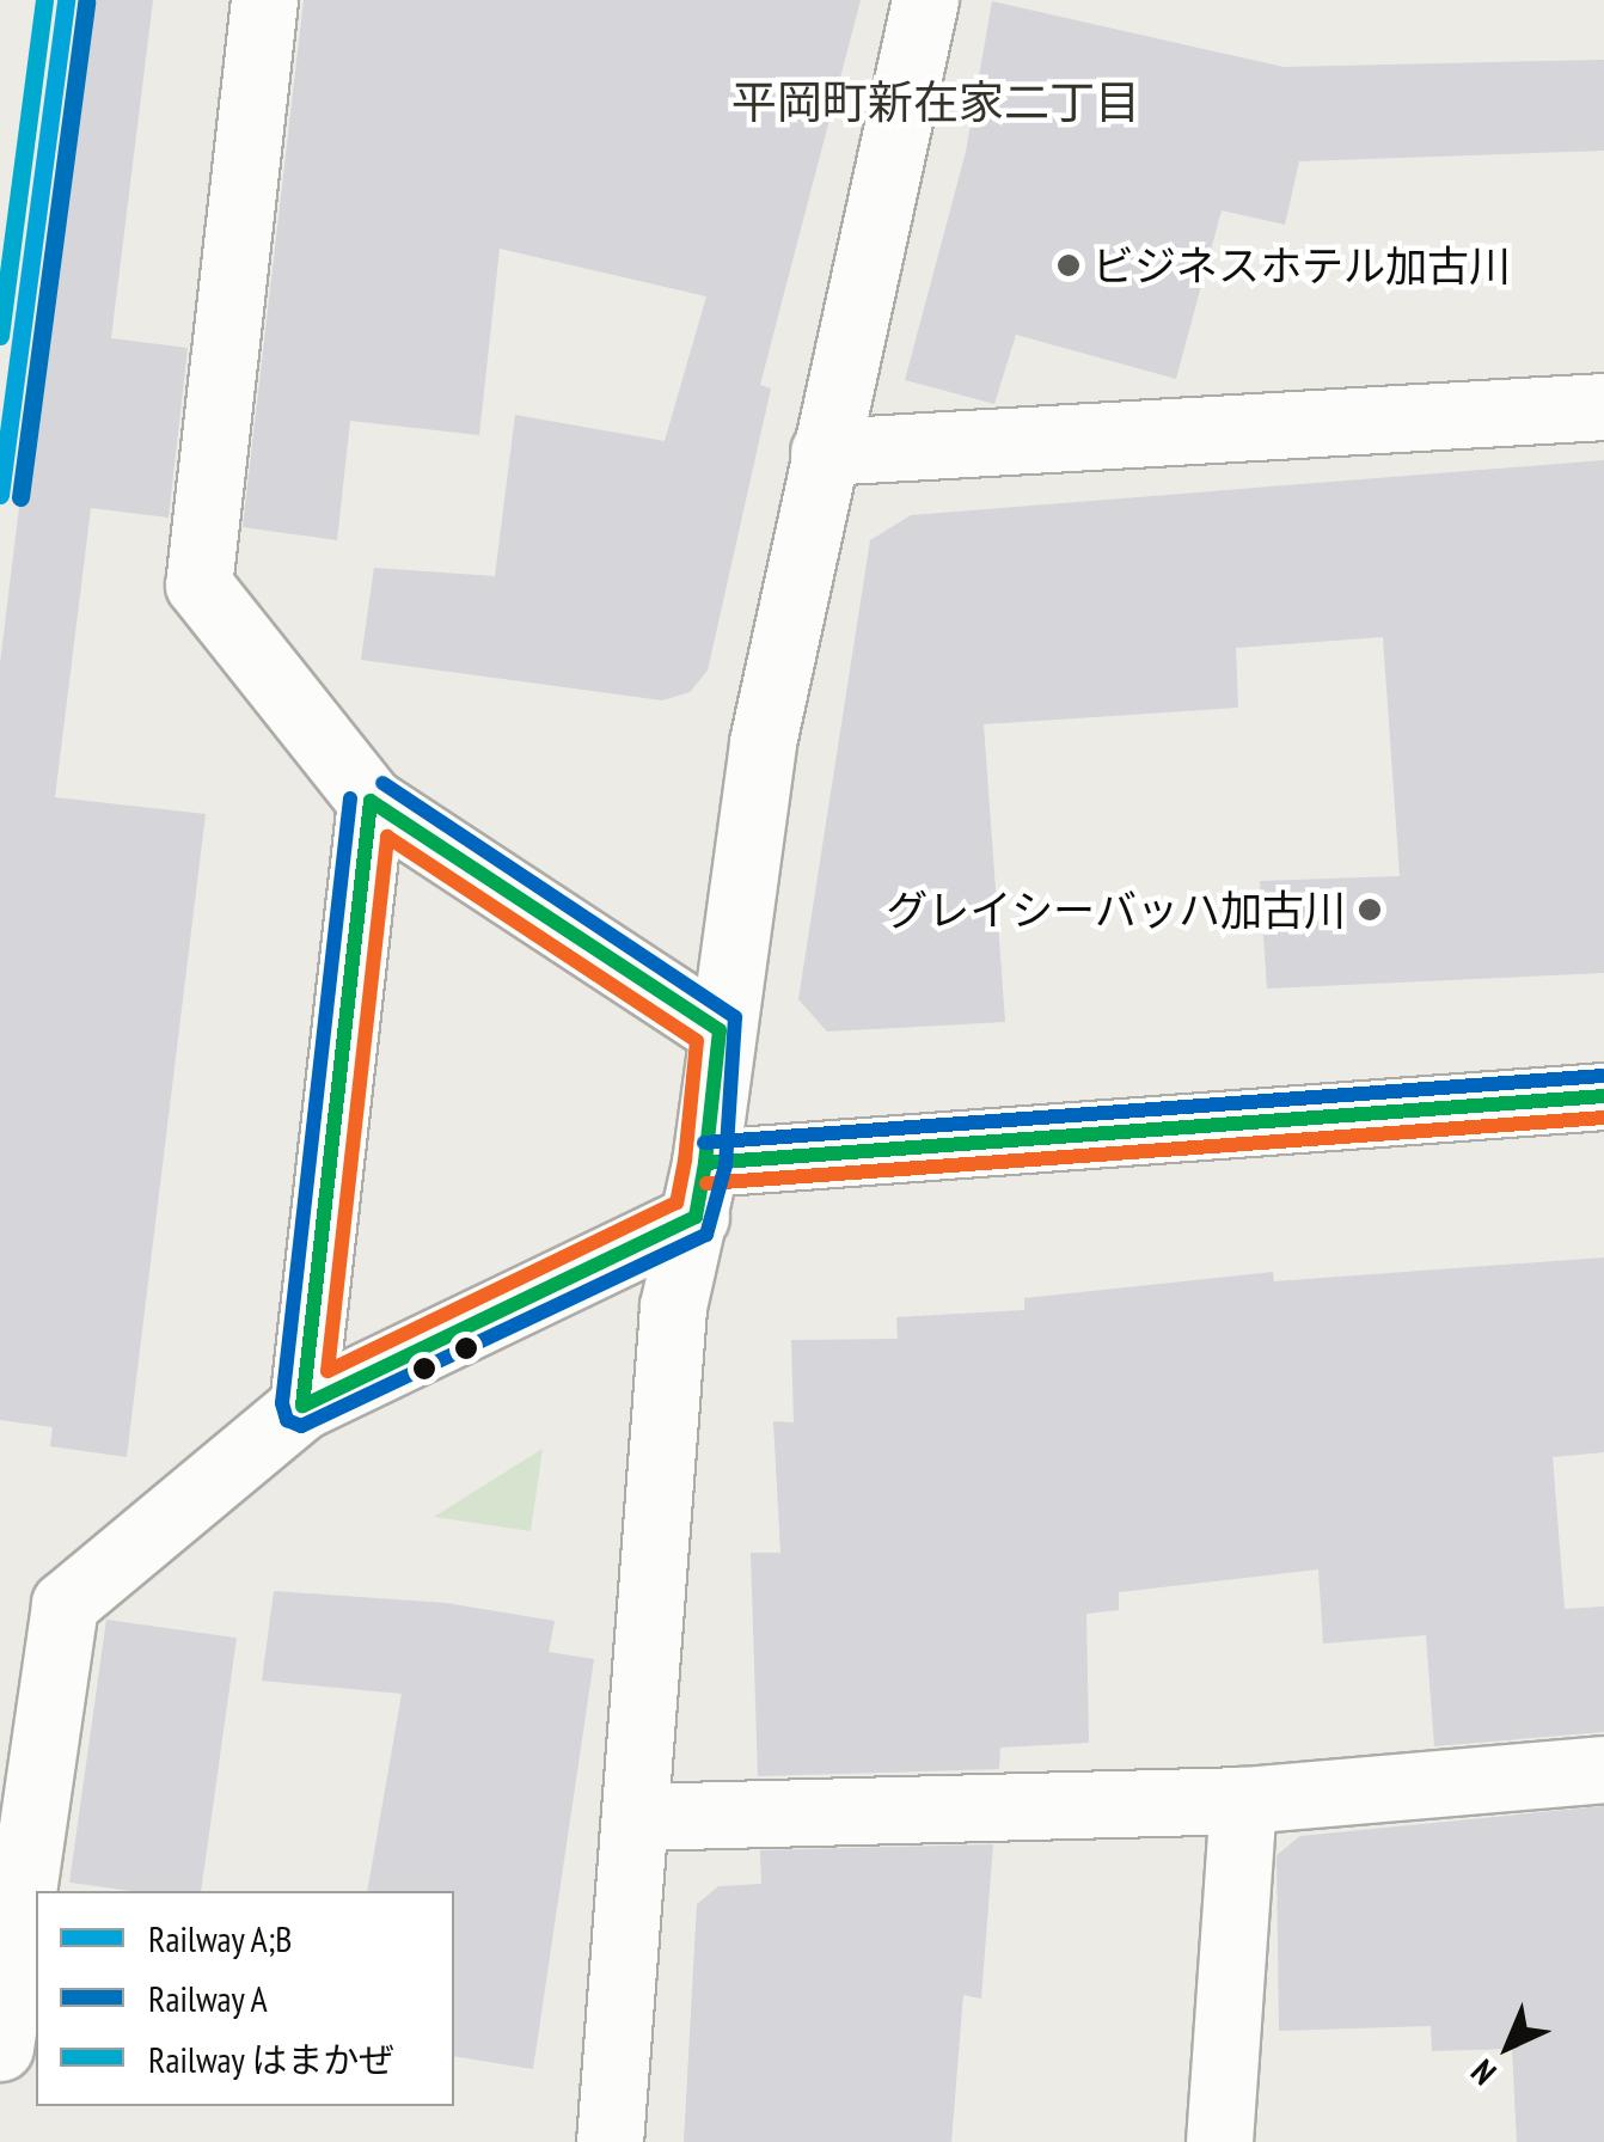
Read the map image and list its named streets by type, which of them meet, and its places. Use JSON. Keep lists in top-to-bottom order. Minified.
{"districts":["平岡町新在家二丁目"],"places":["ビジネスホテル加古川","グレイシーバッハ加古川"],"lines":["rail line A;B","rail line はまかぜ","rail line A"],"legend":["Railway A;B","Railway A","Railway はまかぜ"],"north":"bottom left"}
